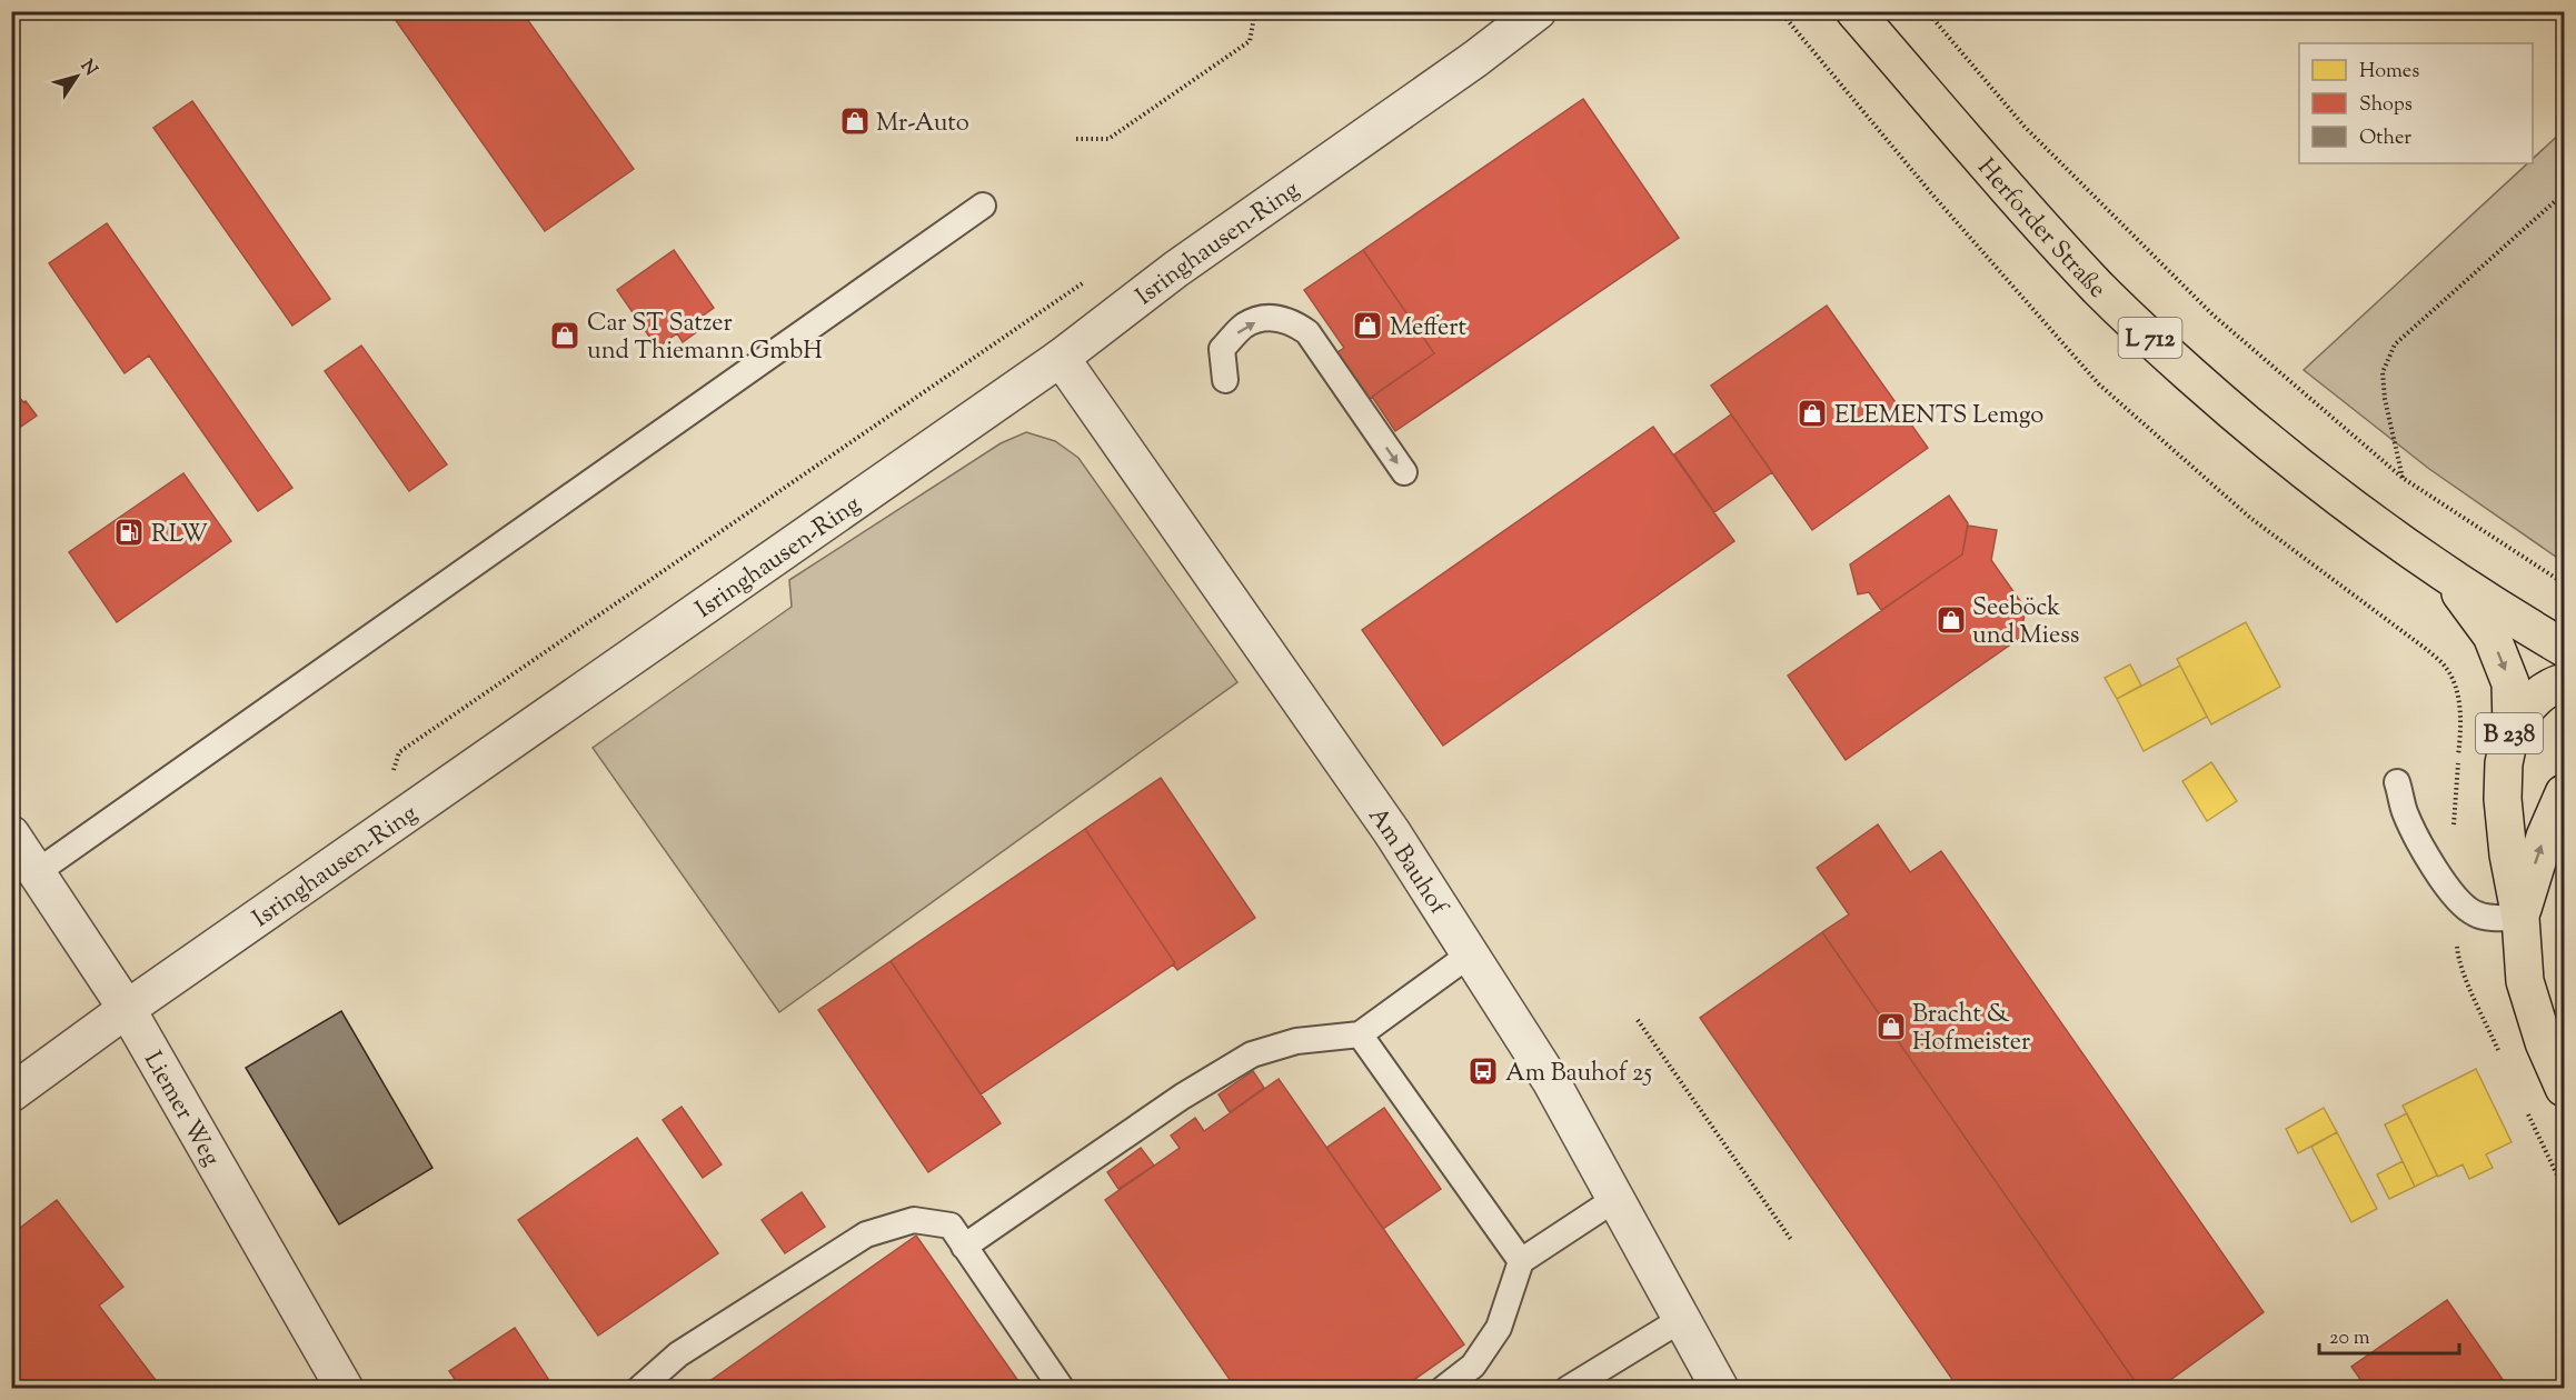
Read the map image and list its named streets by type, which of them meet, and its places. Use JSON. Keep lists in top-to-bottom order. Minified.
{"streets":{"main road":["Herforder Straße","L 712","B 238"],"street":["Isringhausen-Ring","Am Bauhof","Liemer Weg"]},"crossings":[["Herforder Straße","B 238"],["Isringhausen-Ring","Am Bauhof"],["Isringhausen-Ring","Liemer Weg"]],"places":{"shop":["Mr-Auto","Meffert","Car ST Satzer und Thiemann GmbH","ELEMENTS Lemgo","Seeböck und Miess","Bracht & Hofmeister"],"fuel station":["RLW"],"bus stop":["Am Bauhof 25"]},"legend":["Homes","Shops","Other"],"scale_bar":"20 m","north":"top right"}
